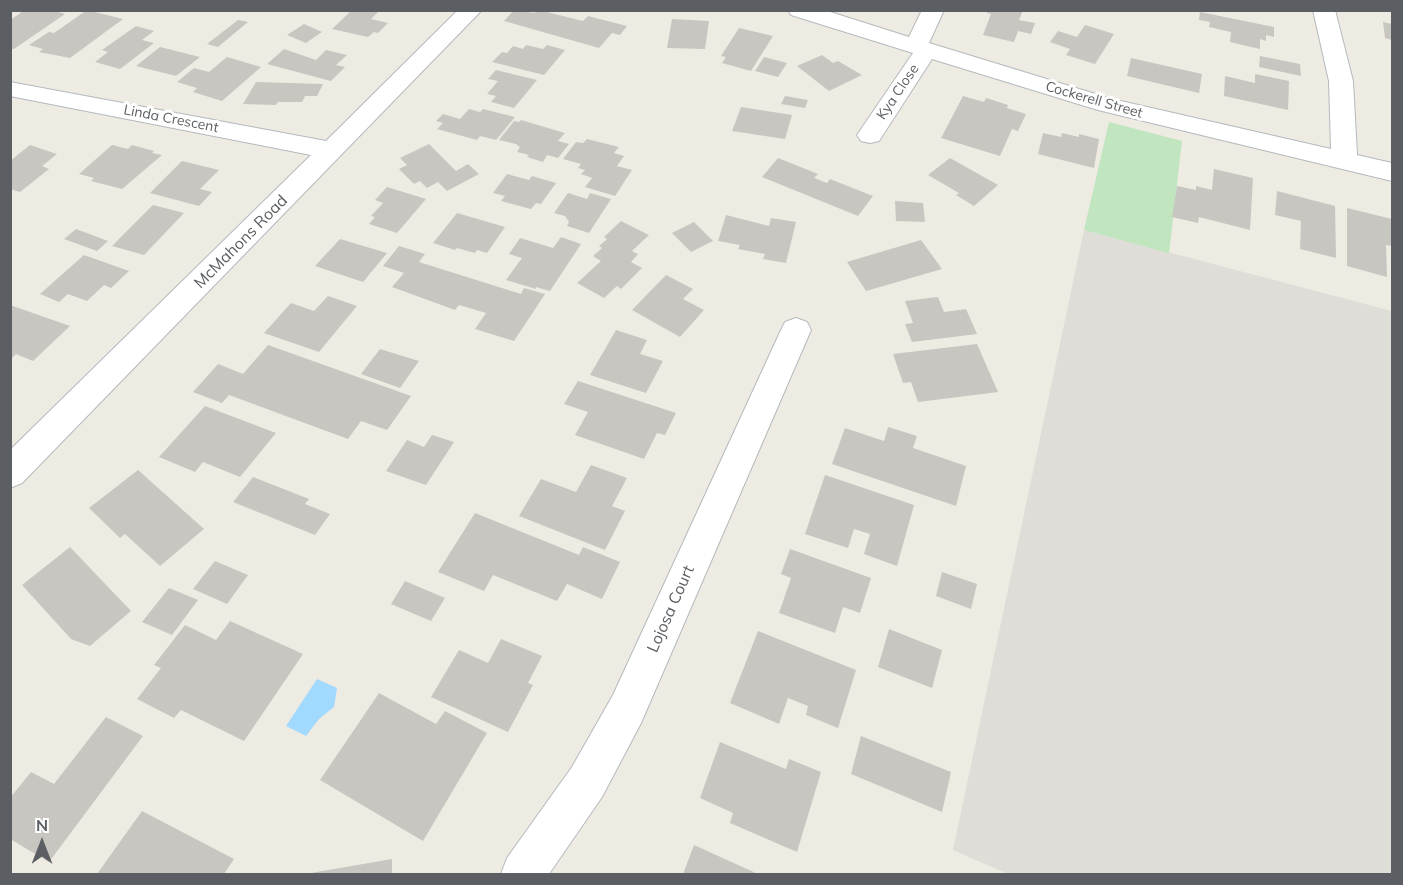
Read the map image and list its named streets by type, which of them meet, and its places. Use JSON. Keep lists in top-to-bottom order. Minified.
{"streets":{"street":["Kya Close","Cockerell Street","Linda Crescent","McMahons Road","Lojosa Court"]},"crossings":[["Kya Close","Cockerell Street"],["Linda Crescent","McMahons Road"]],"north":"top"}
